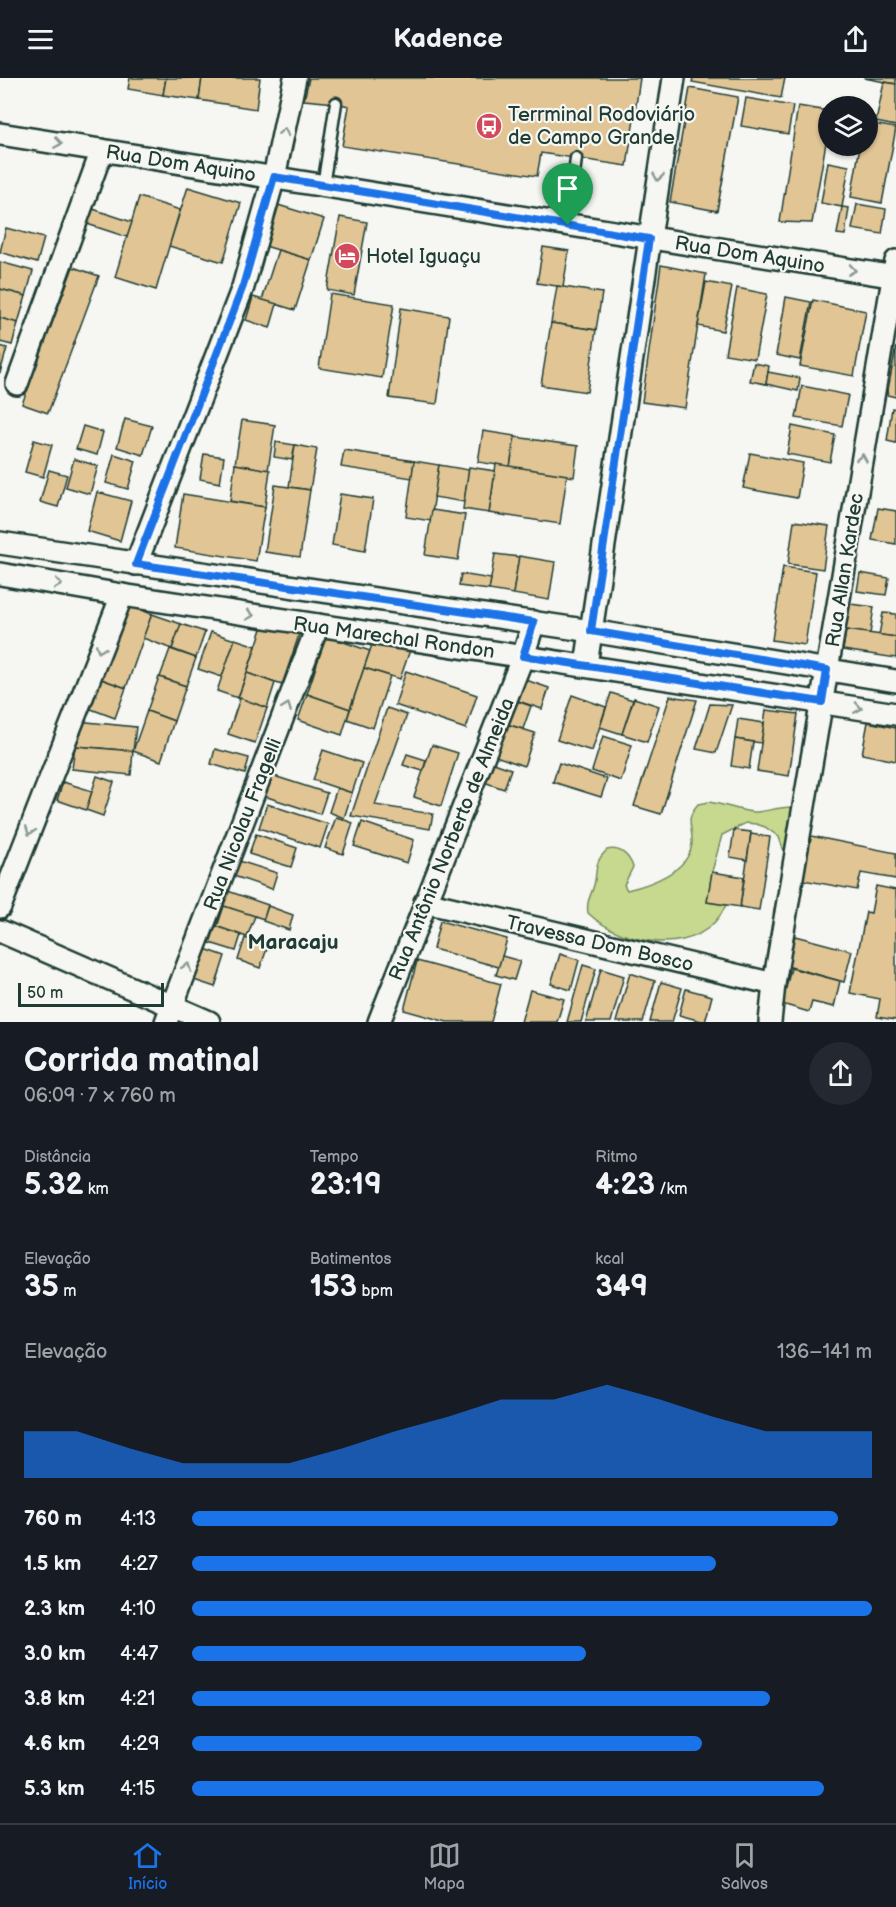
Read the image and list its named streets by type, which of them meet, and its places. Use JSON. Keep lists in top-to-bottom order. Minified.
{"streets":{"street":["Rua Dom Aquino","Rua Allan Kardec","Rua Marechal Rondon","Rua Nicolau Fragelli","Rua Antônio Norberto de Almeida","Travessa Dom Bosco"]},"crossings":[["Rua Dom Aquino","Rua Allan Kardec"],["Rua Allan Kardec","Rua Marechal Rondon"],["Rua Allan Kardec","Travessa Dom Bosco"],["Rua Marechal Rondon","Rua Nicolau Fragelli"],["Rua Marechal Rondon","Rua Antônio Norberto de Almeida"],["Rua Antônio Norberto de Almeida","Travessa Dom Bosco"]],"one_way":["Rua Dom Aquino","Rua Allan Kardec","Rua Nicolau Fragelli"],"districts":["Maracaju"],"places":{"bus stop":["Terrminal Rodoviário de Campo Grande"],"hotel":["Hotel Iguaçu"]},"scale_bar":"50 m","page":{"header":"Kadence","scale":"50 m","heading":["Corrida matinal","06:09 · 7 × 760 m"],"stats":[["Distância","5.32 km"],["Tempo","23:19"],["Ritmo","4:23 /km"],["Elevação","35 m"],["Batimentos","153 bpm"],["kcal","349"]],"chart":["Elevação","136–141 m"],"list":[{"name":"760 m","note":"4:13"},{"name":"1.5 km","note":"4:27"},{"name":"2.3 km","note":"4:10"},{"name":"3.0 km","note":"4:47"},{"name":"3.8 km","note":"4:21"},{"name":"4.6 km","note":"4:29"},{"name":"5.3 km","note":"4:15"}],"tabs":["Início","Mapa","Salvos"]}}
